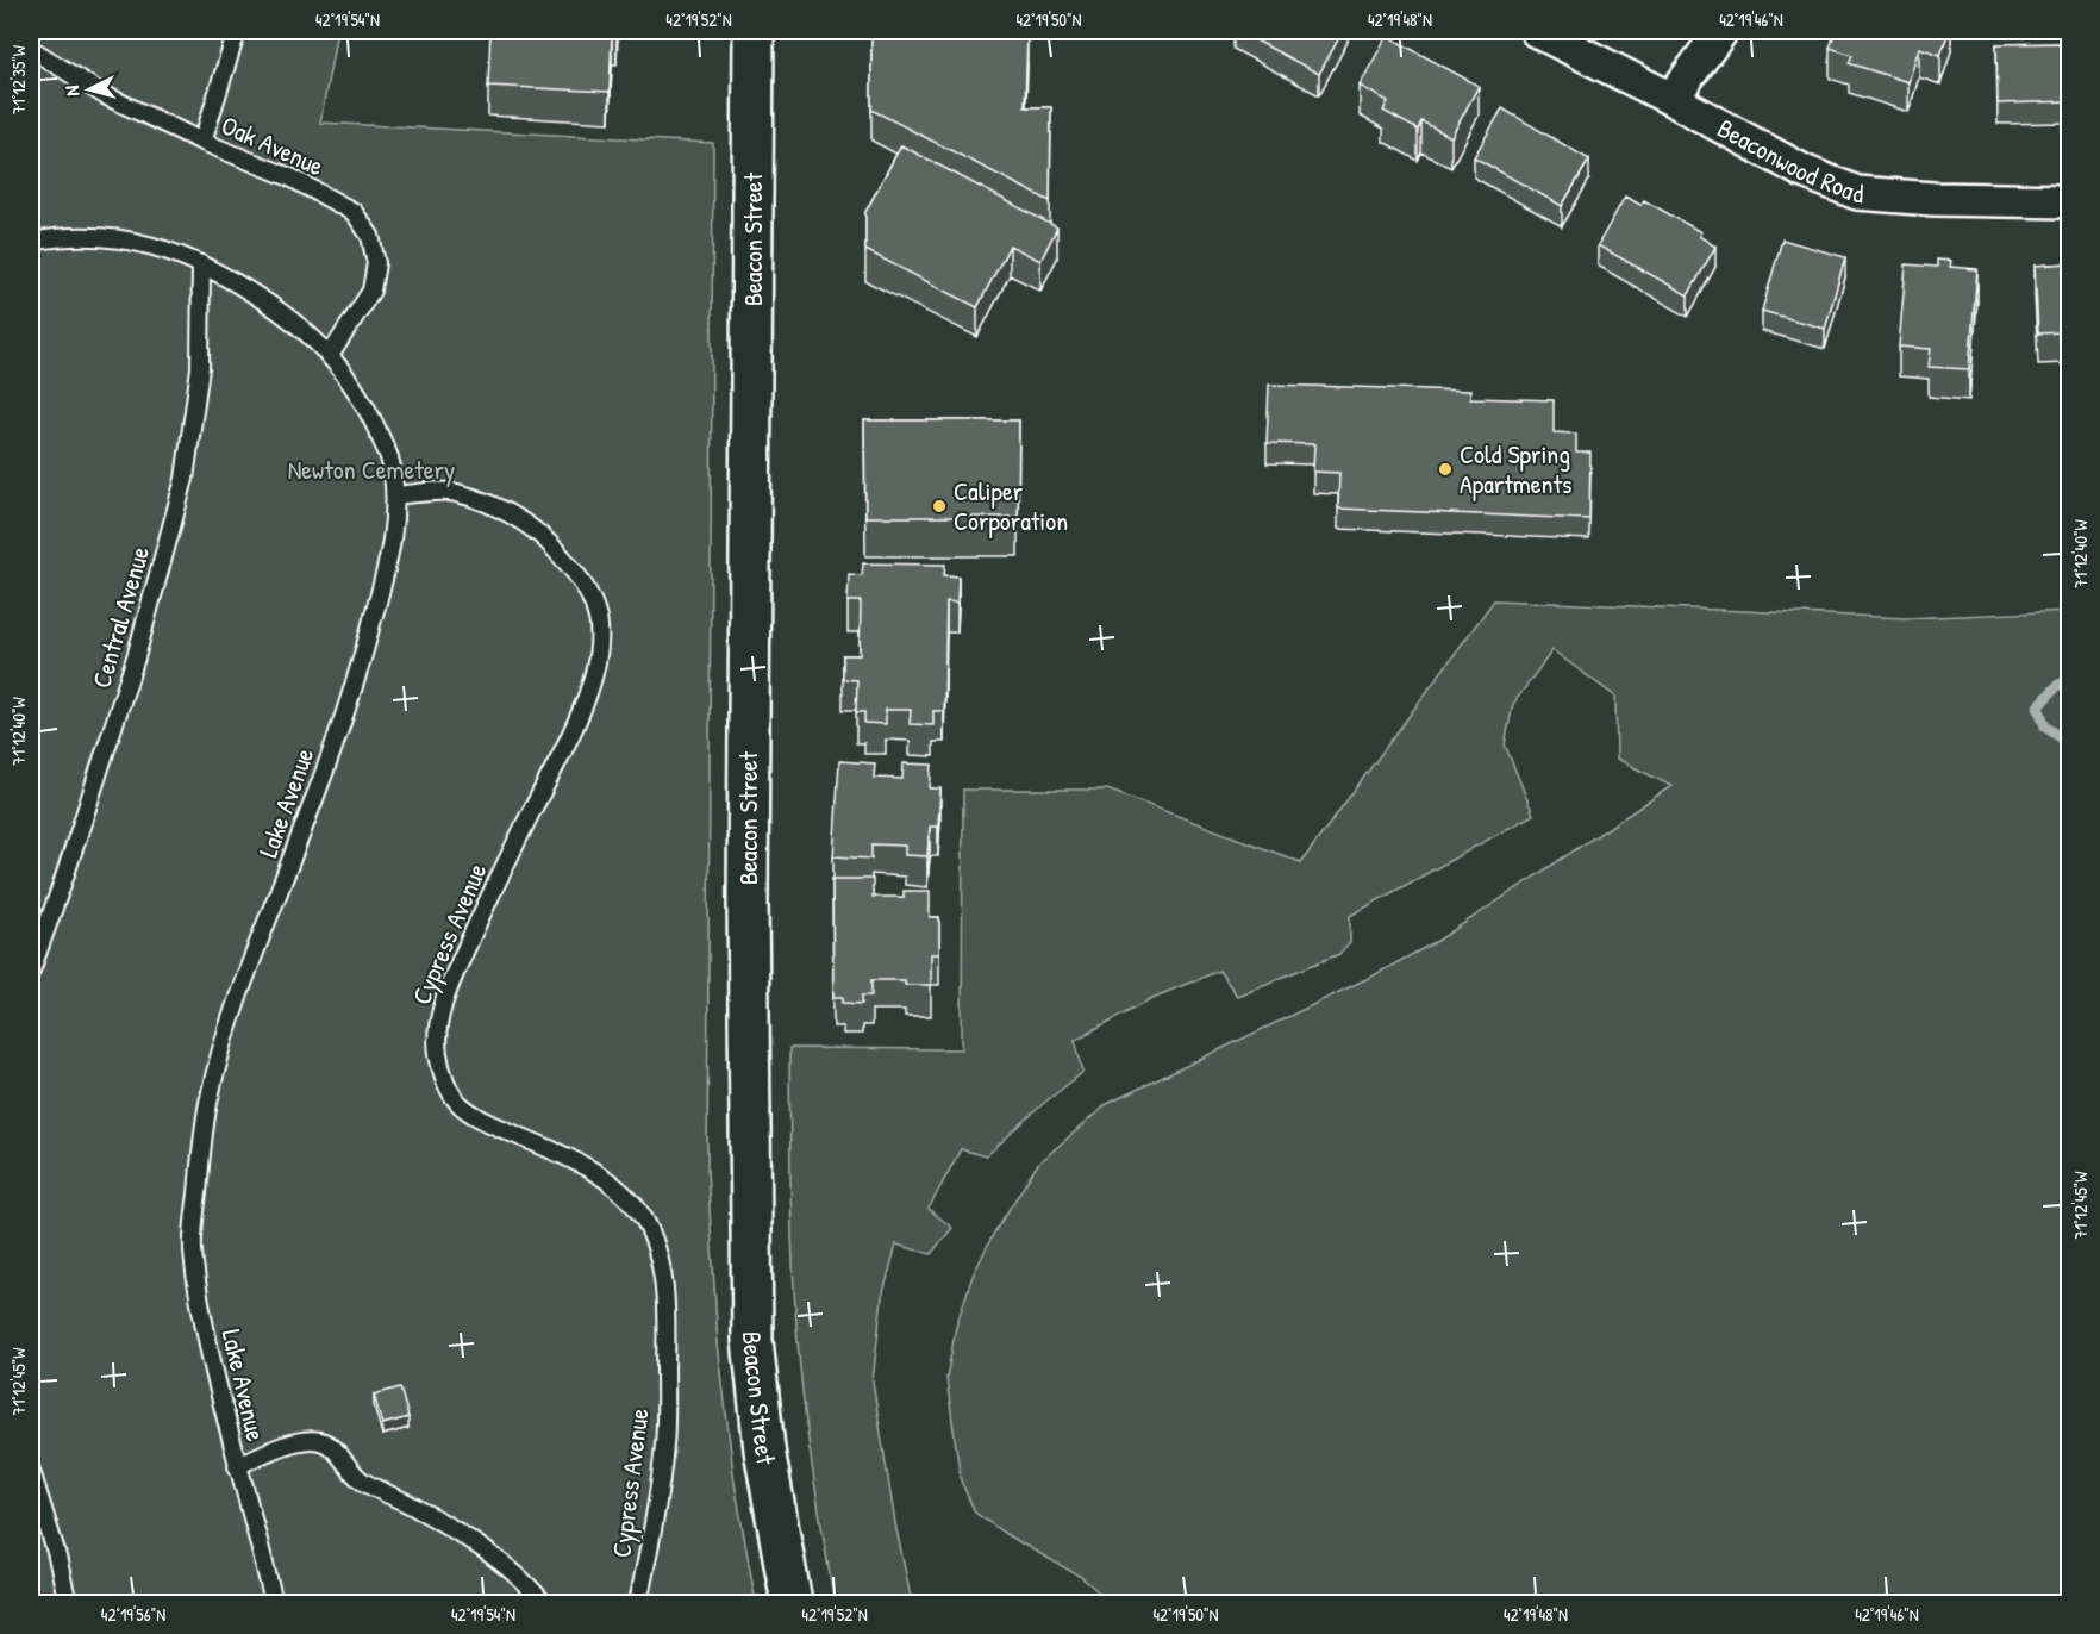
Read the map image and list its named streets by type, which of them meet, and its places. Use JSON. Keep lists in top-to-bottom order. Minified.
{"streets":{"main road":["Beacon Street"],"street":["Beaconwood Road"],"lane":["Oak Avenue","Central Avenue","Lake Avenue","Cypress Avenue"]},"crossings":[["Oak Avenue","Lake Avenue"],["Central Avenue","Lake Avenue"],["Lake Avenue","Cypress Avenue"]],"parks":["Newton Cemetery"],"places":["Cold Spring Apartments","Caliper Corporation"],"north":"left","coordinates":["42°19'54\"N","42°19'52\"N","42°19'50\"N","42°19'48\"N","42°19'46\"N","71°12'35\"W","71°12'40\"W","71°12'45\"W","42°19'56\"N"]}
